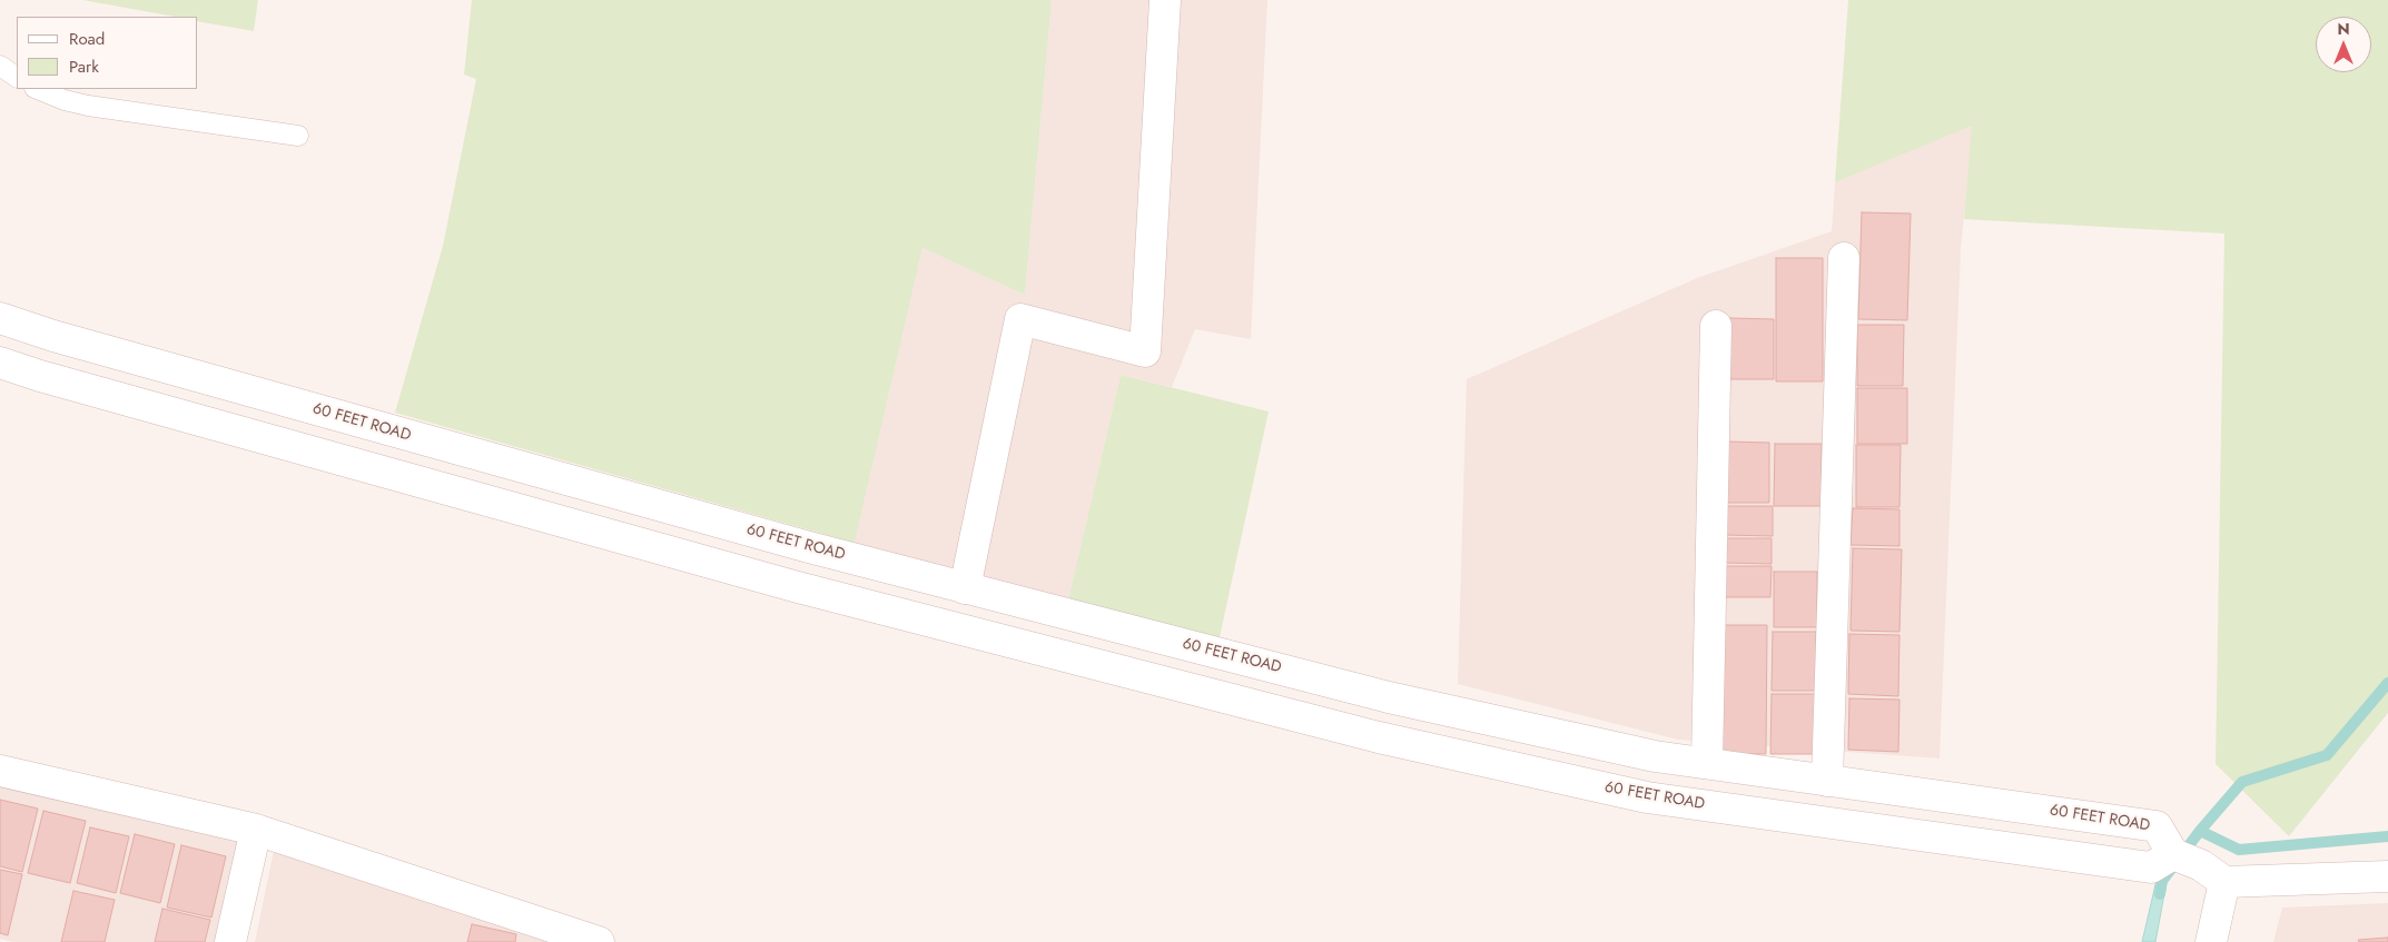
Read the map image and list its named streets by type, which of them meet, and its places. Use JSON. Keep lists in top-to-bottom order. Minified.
{"streets":{"street":["60 FEET ROAD"]},"legend":["Road","Park"],"north":"top"}
